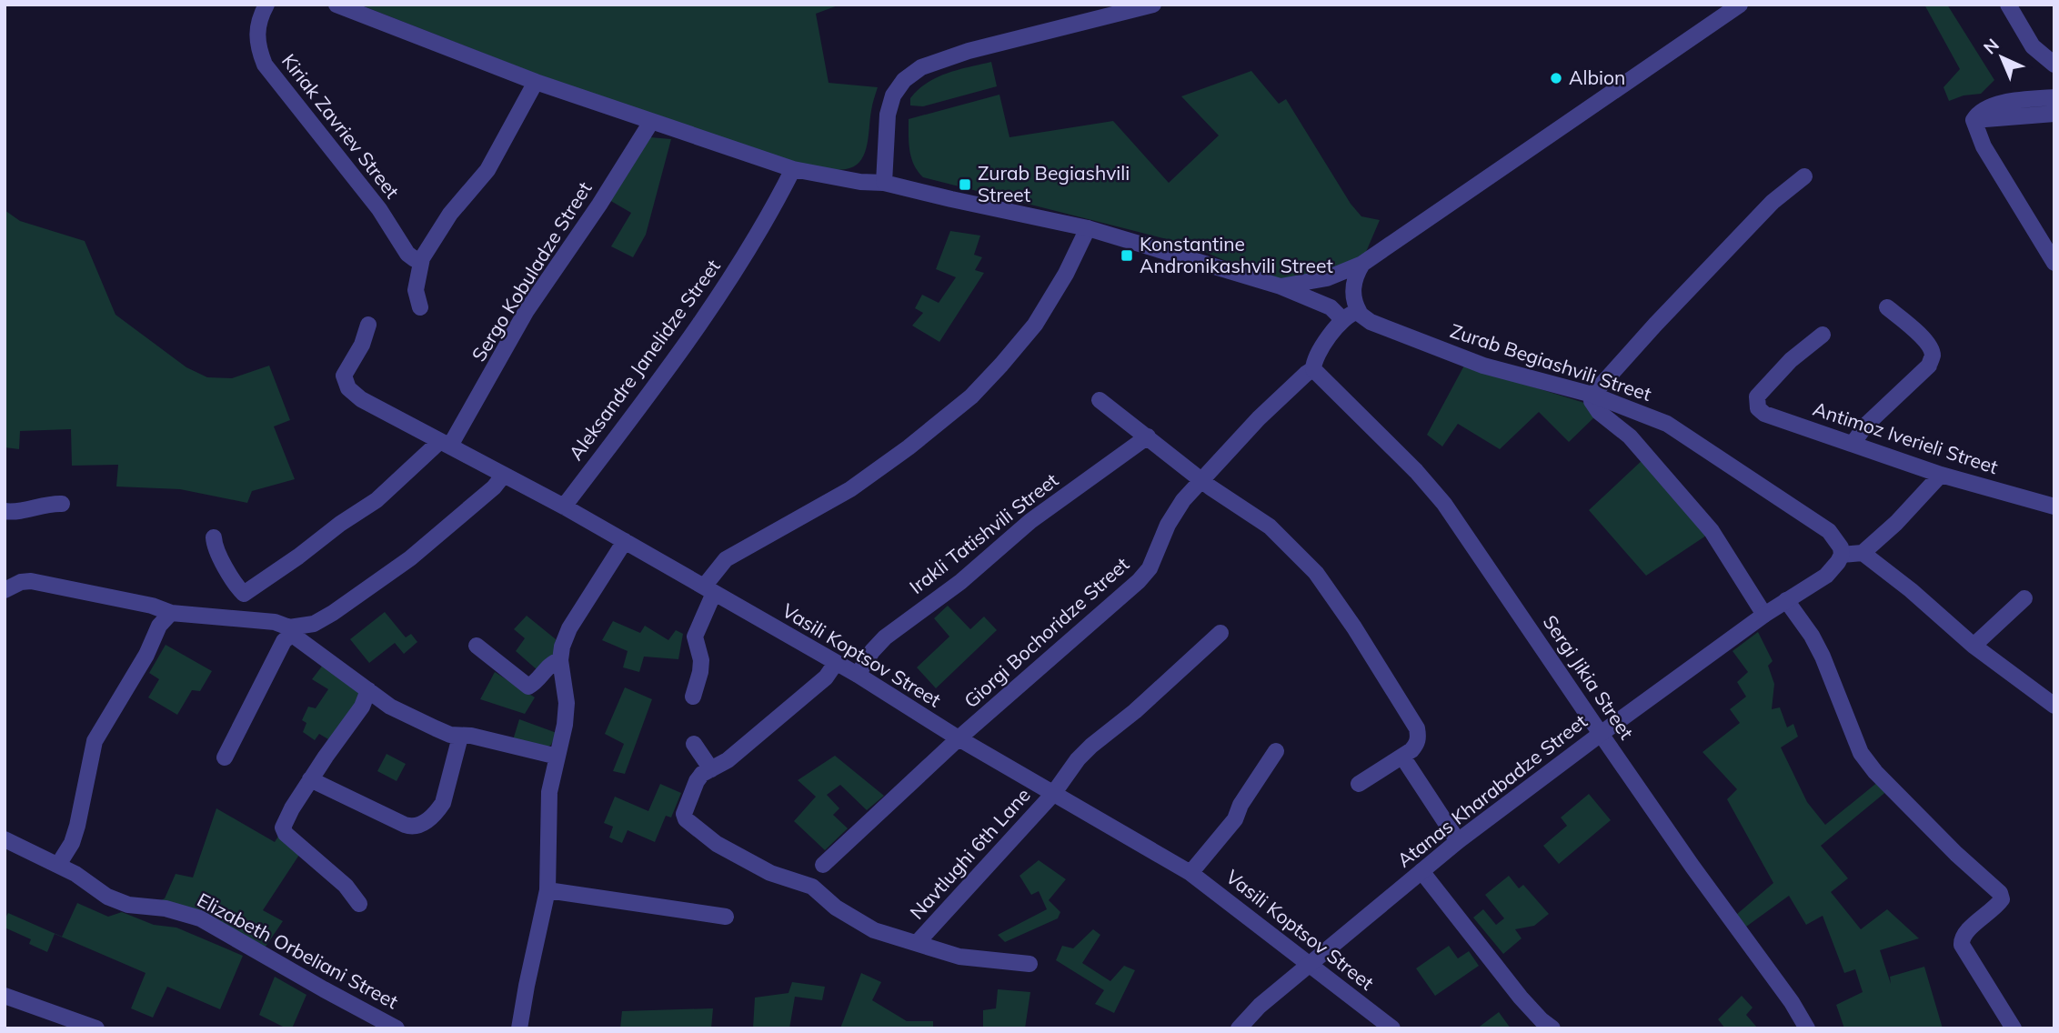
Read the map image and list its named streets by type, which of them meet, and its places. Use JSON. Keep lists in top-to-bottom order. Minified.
{"streets":{"street":["Kiriak Zavriev Street","Sergo Kobuladze Street","Aleksandre Janelidze Street","Zurab Begiashvili Street","Antimoz Iverieli Street","Irakli Tatishvili Street","Giorgi Bochoridze Street","Vasili Koptsov Street","Sergi Jikia Street","Atanas Kharabadze Street","Navtlughi 6th Lane","Elizabeth Orbeliani Street"]},"crossings":[["Sergo Kobuladze Street","Vasili Koptsov Street"],["Aleksandre Janelidze Street","Vasili Koptsov Street"],["Zurab Begiashvili Street","Atanas Kharabadze Street"],["Irakli Tatishvili Street","Vasili Koptsov Street"],["Giorgi Bochoridze Street","Vasili Koptsov Street"],["Giorgi Bochoridze Street","Sergi Jikia Street"],["Vasili Koptsov Street","Atanas Kharabadze Street"],["Vasili Koptsov Street","Navtlughi 6th Lane"],["Sergi Jikia Street","Atanas Kharabadze Street"]],"places":{"other":["Albion"],"transit":["Zurab Begiashvili Street","Konstantine Andronikashvili Street"]},"north":"top left"}
